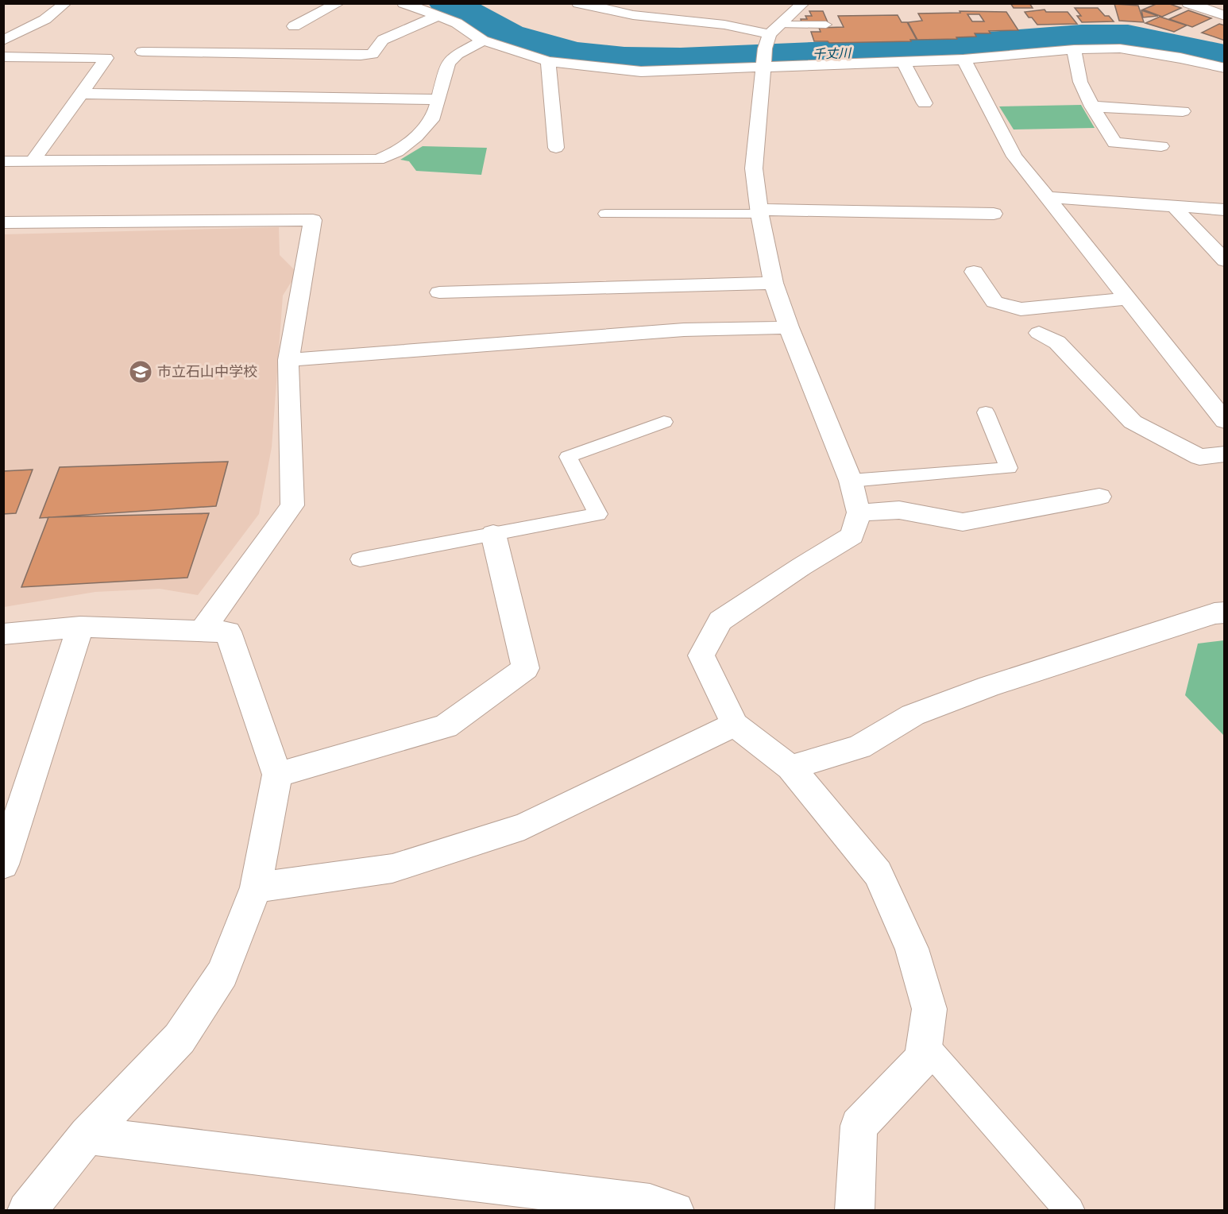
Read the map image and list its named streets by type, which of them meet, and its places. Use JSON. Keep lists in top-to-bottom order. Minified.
{"water":["千丈川"],"places":{"school or university":["市立石山中学校"]}}
